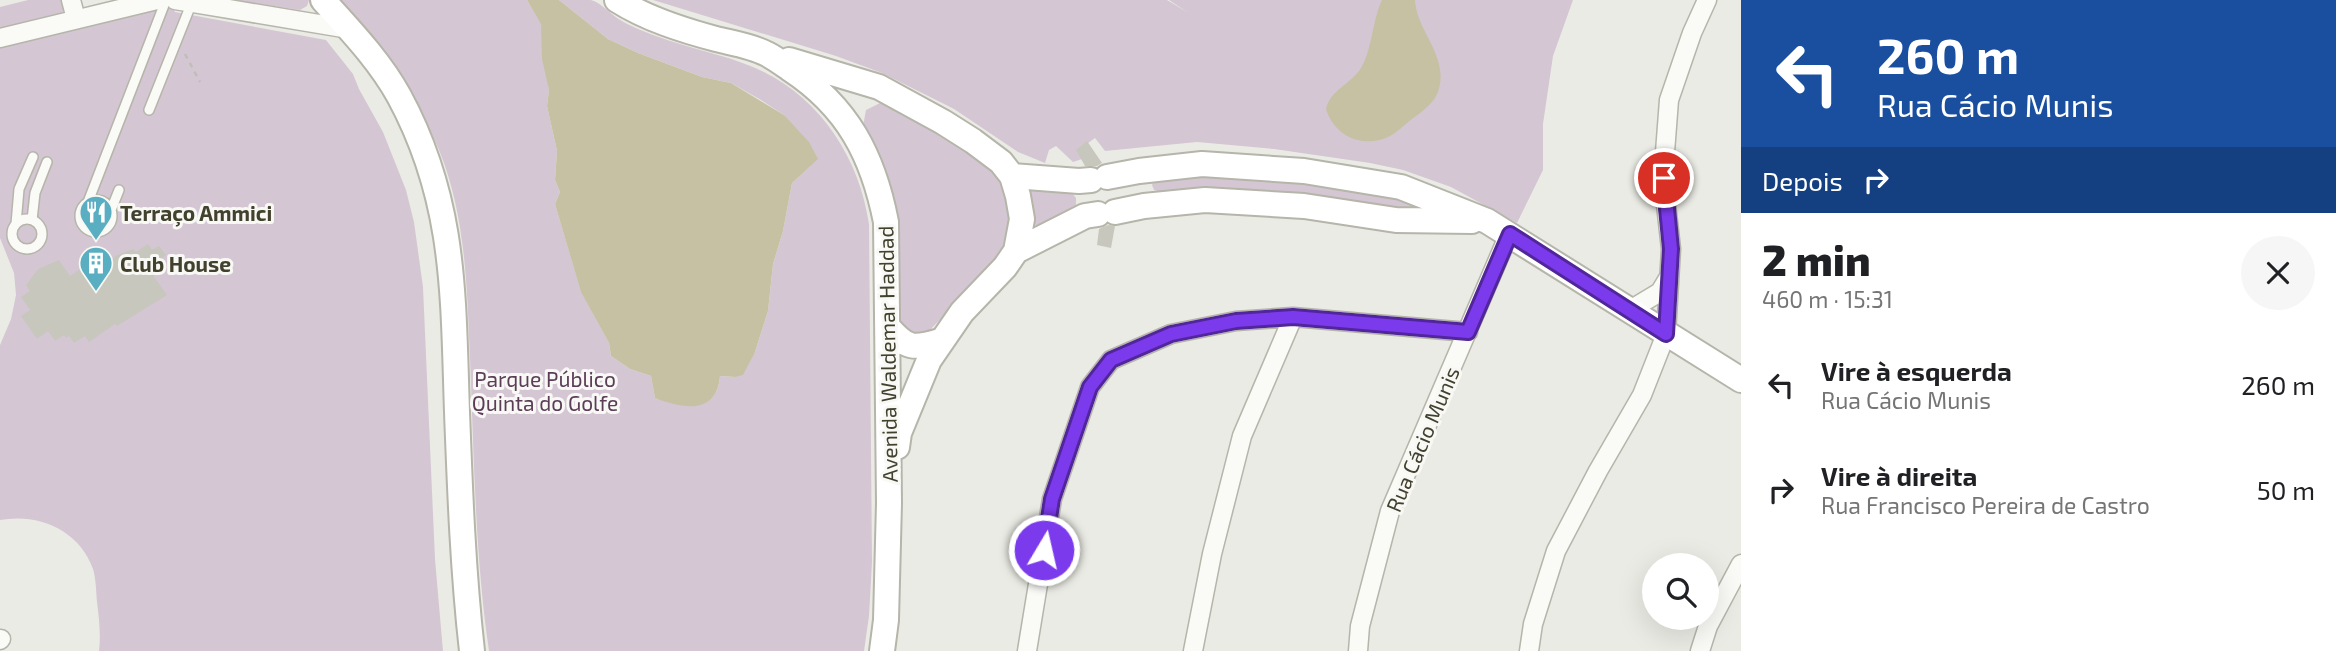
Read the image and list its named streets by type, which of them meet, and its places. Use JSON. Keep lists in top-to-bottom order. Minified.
{"streets":{"street":["Avenida Waldemar Haddad","Rua Cácio Munis"]},"parks":["Parque Público Quinta do Golfe"],"places":{"restaurant":["Terraço Ammici"],"building":["Club House"]},"page":{"turn":["260 m","Rua Cácio Munis"],"then":"Depois","heading":["2 min","460 m · 15:31"],"list":[{"name":"Vire à esquerda","note":"Rua Cácio Munis","value":"260 m"},{"name":"Vire à direita","note":"Rua Francisco Pereira de Castro","value":"50 m"}]}}
